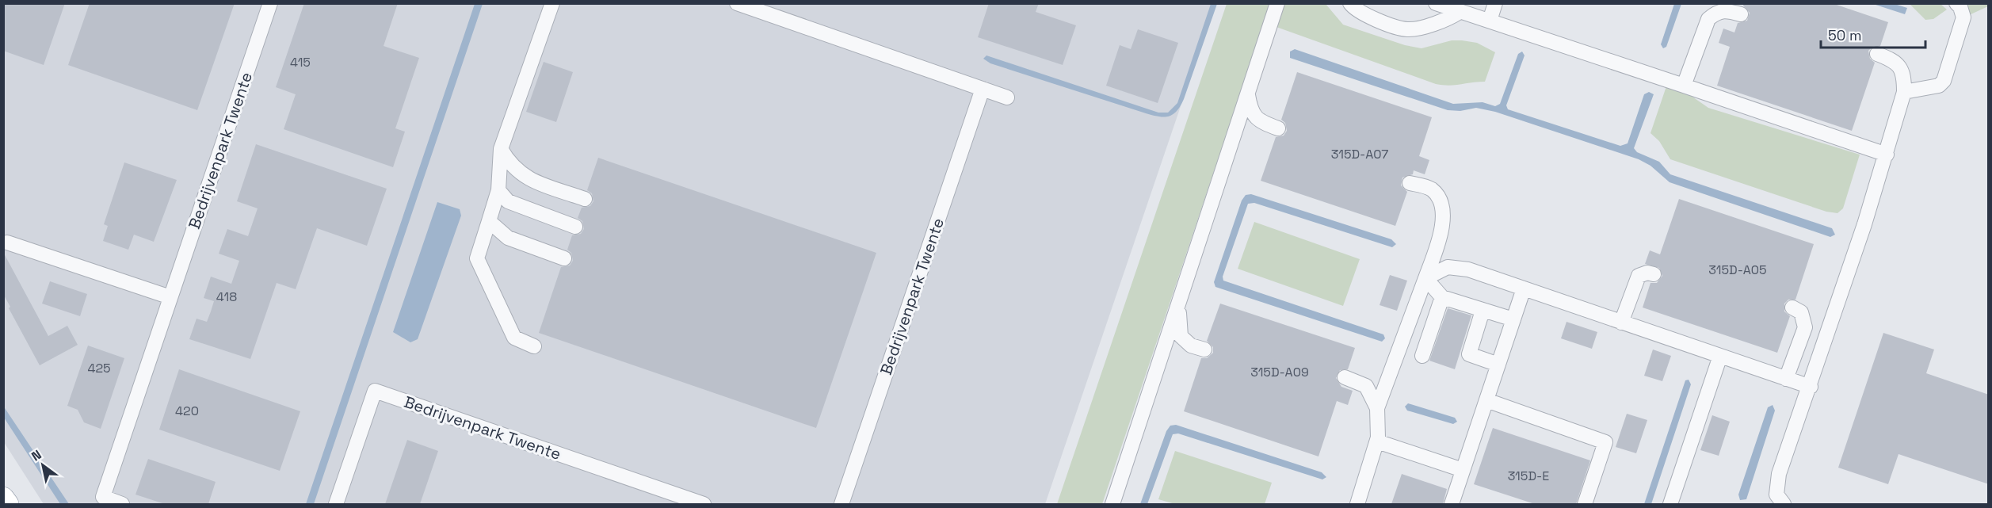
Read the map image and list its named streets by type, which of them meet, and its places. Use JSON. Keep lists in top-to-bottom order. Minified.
{"streets":{"street":["Bedrijvenpark Twente"]},"house_numbers":["415","315D-A07","315D-A05","418","425","315D-A09","420","315D-E"],"scale_bar":"50 m","north":"top left"}
